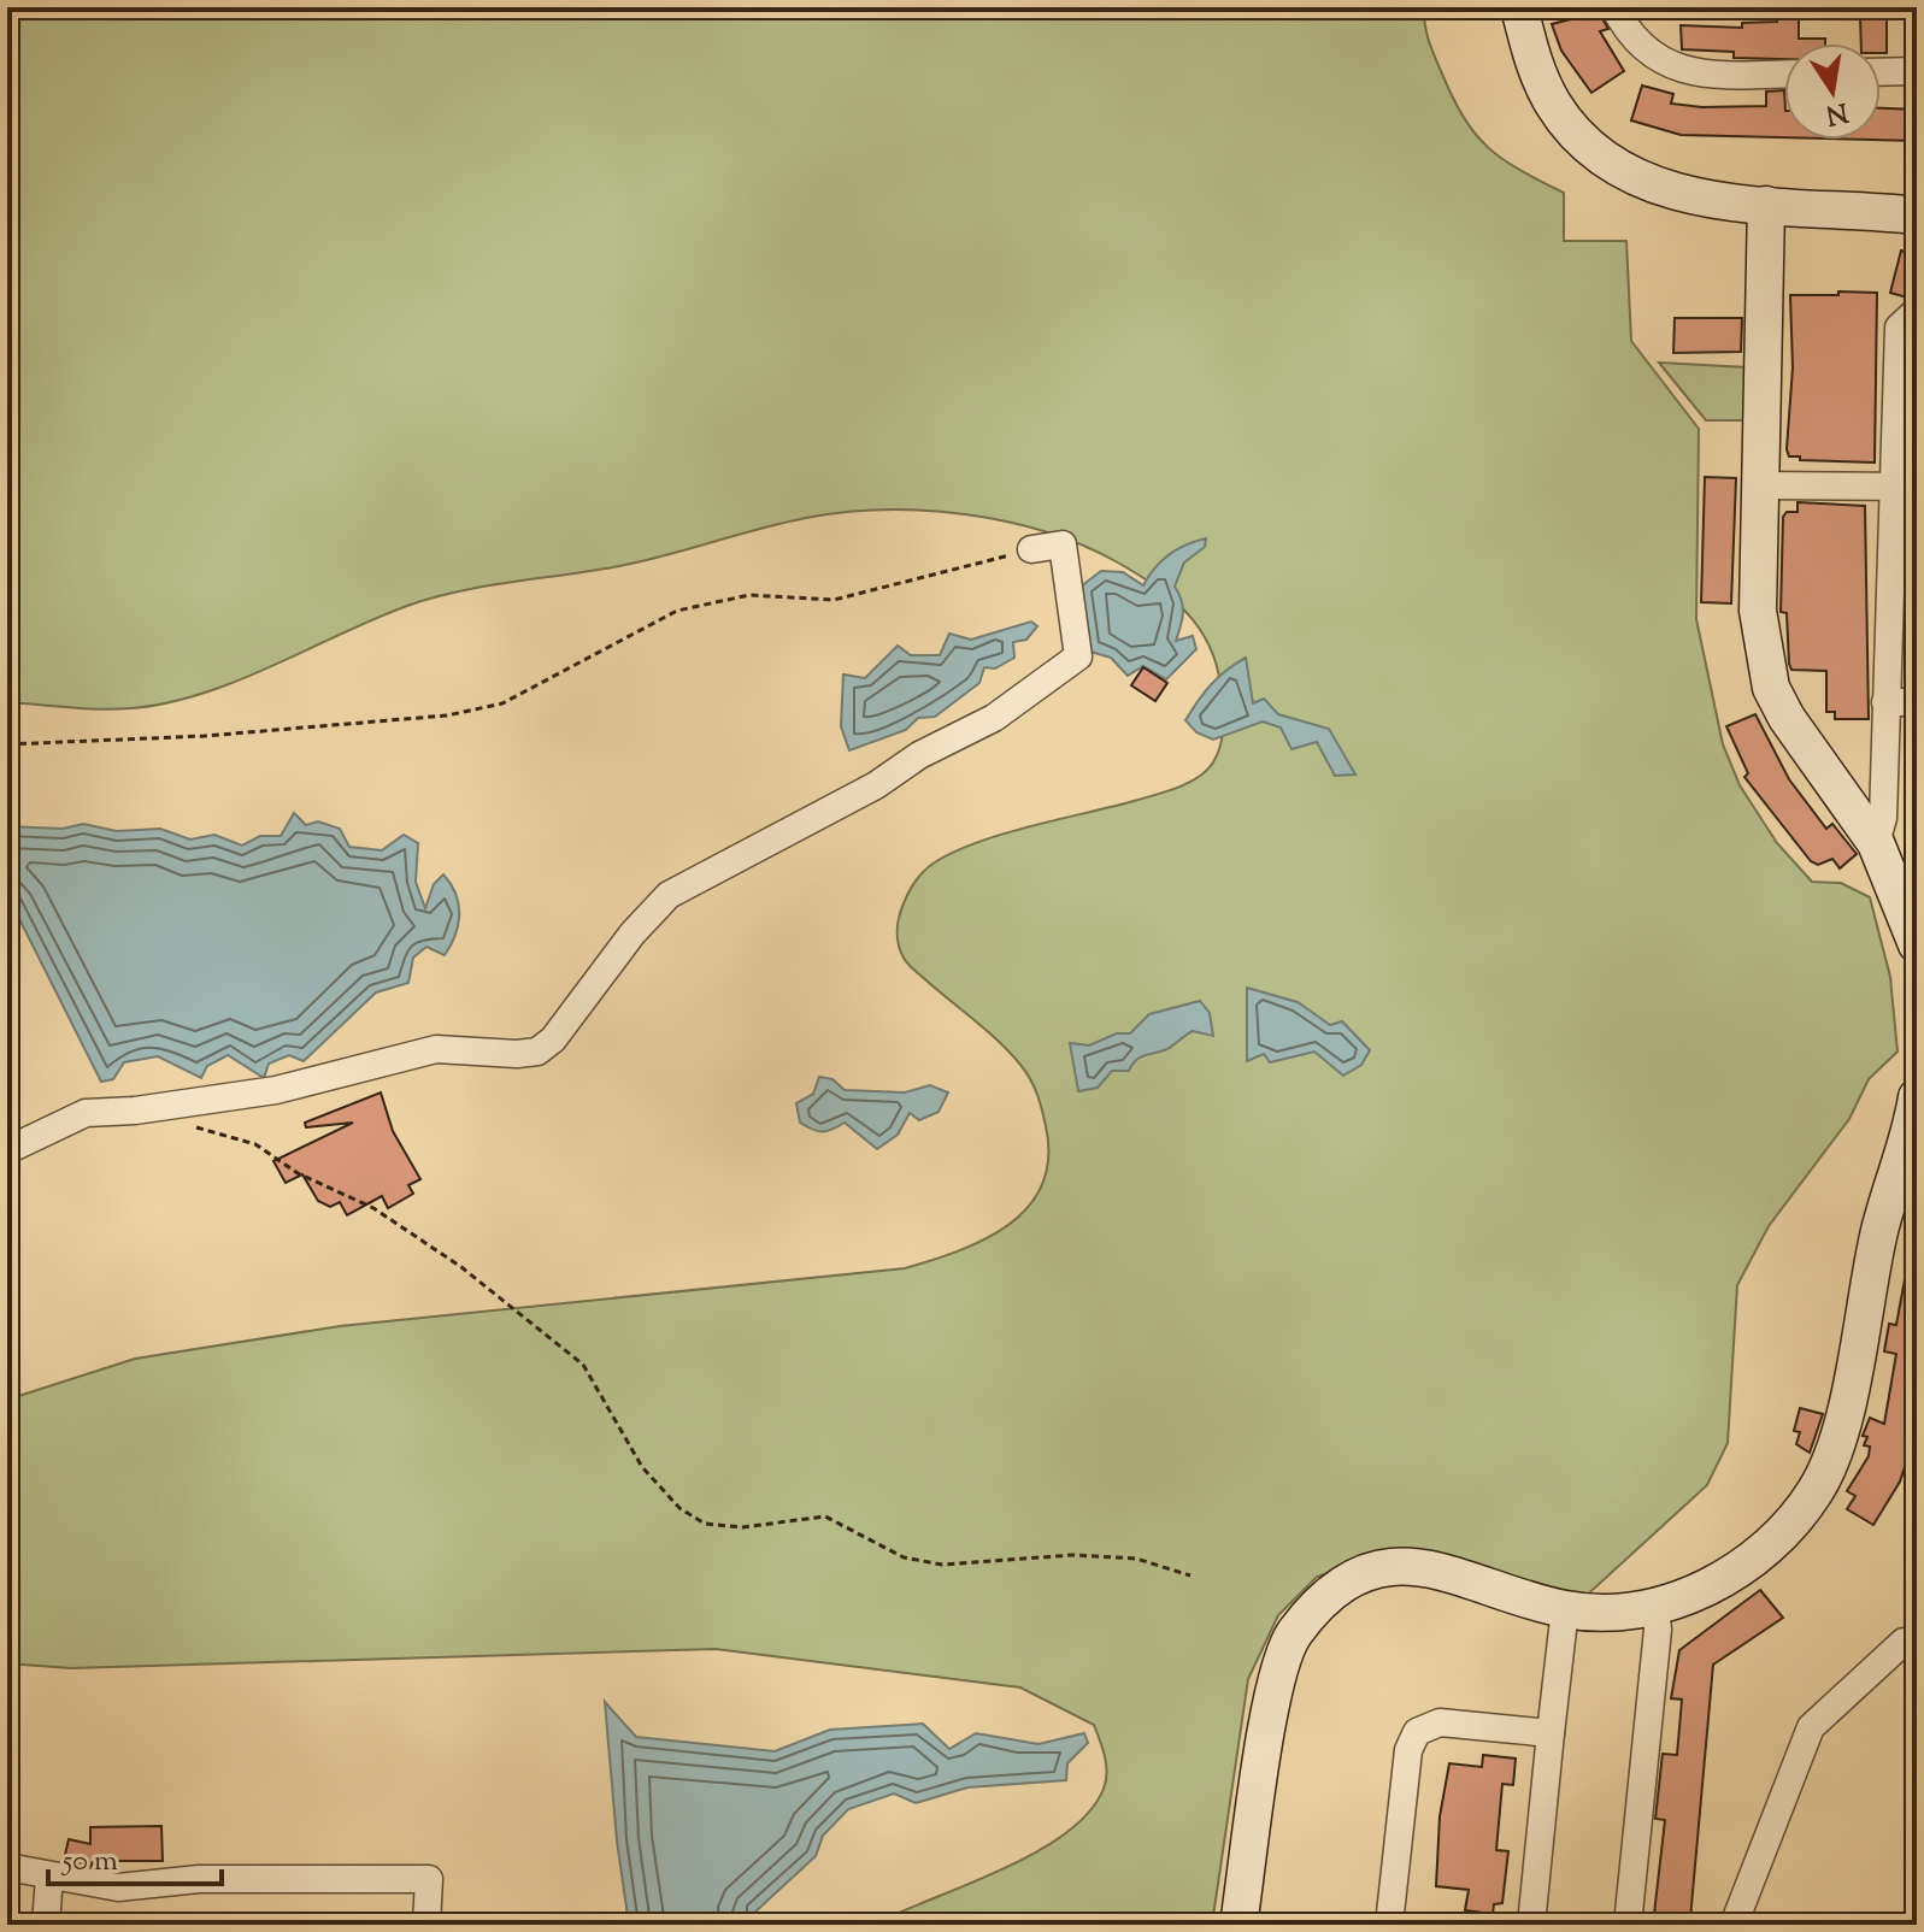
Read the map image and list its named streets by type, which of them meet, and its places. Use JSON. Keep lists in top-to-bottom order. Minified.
{"scale_bar":"50 m","north":"bottom"}
